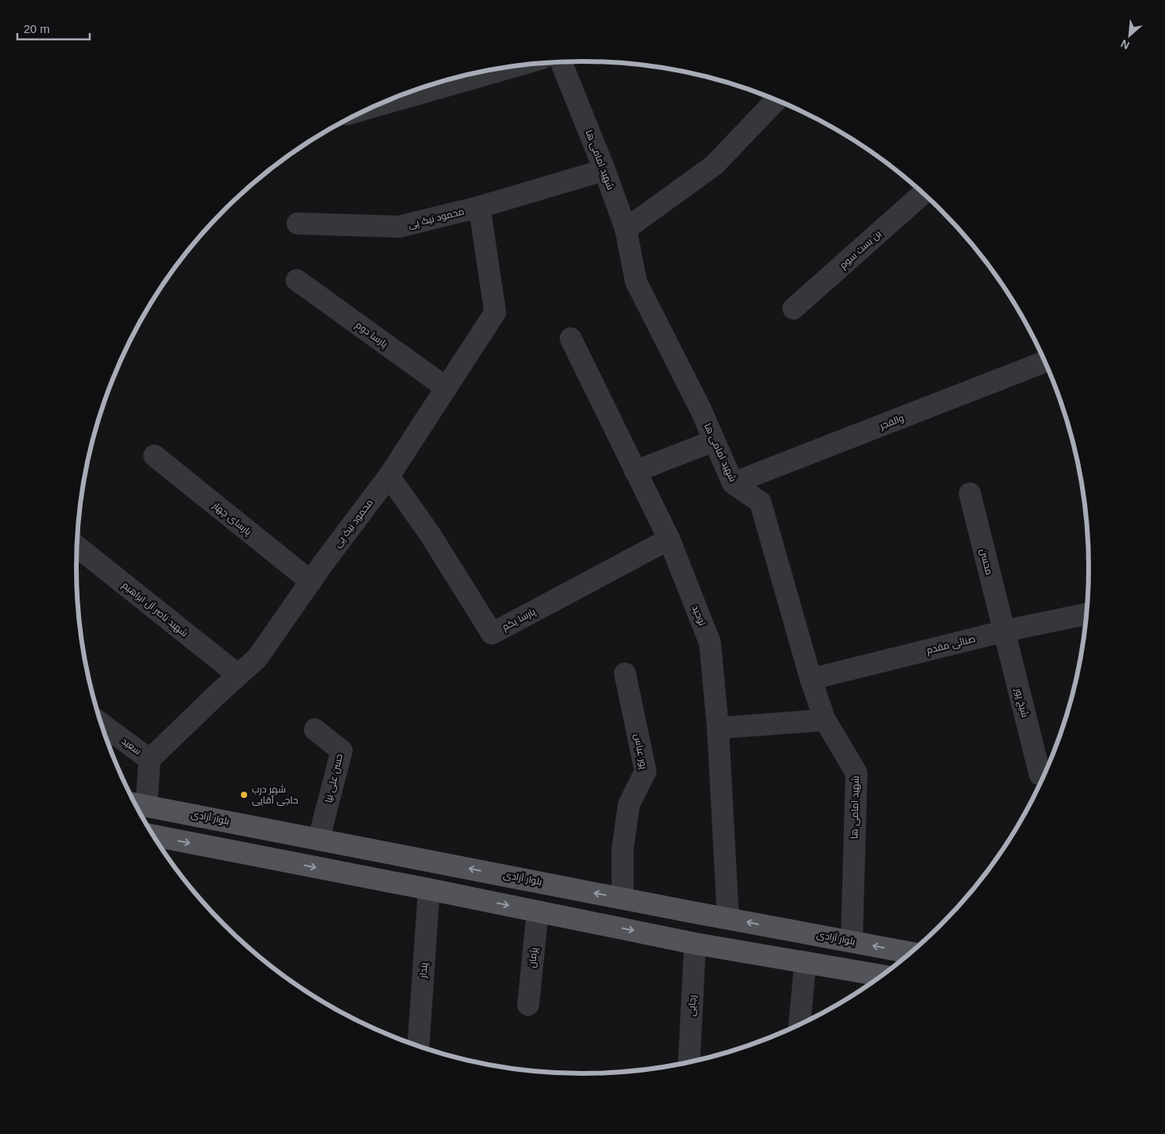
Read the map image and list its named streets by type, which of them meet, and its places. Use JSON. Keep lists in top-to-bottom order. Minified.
{"streets":{"main road":["بلوار آزادی"],"street":["شهید امامی ها","محمود نیک پی","بن بست سوم","پارسا دوم","والفجر","پارسای چهار","محسن","شهید ناصر آل ابراهیم","توحید","پارسا یکم","صنائی مقدم","شیخ پور","سعید","پور عباس","حسن علی نیا","پژمان","پندار","رجایی"]},"crossings":[["شهید امامی ها","محمود نیک پی"],["شهید امامی ها","والفجر"],["شهید امامی ها","صنائی مقدم"],["شهید امامی ها","بلوار آزادی"],["محمود نیک پی","پارسا دوم"],["محمود نیک پی","پارسای چهار"],["محمود نیک پی","شهید ناصر آل ابراهیم"],["محمود نیک پی","پارسا یکم"],["محمود نیک پی","سعید"],["محسن","صنائی مقدم"],["محسن","شیخ پور"],["توحید","پارسا یکم"],["توحید","بلوار آزادی"],["صنائی مقدم","شیخ پور"],["پور عباس","بلوار آزادی"],["حسن علی نیا","بلوار آزادی"]],"places":["شهر درب حاجی آقایی"],"scale_bar":"20 m","north":"bottom left"}
